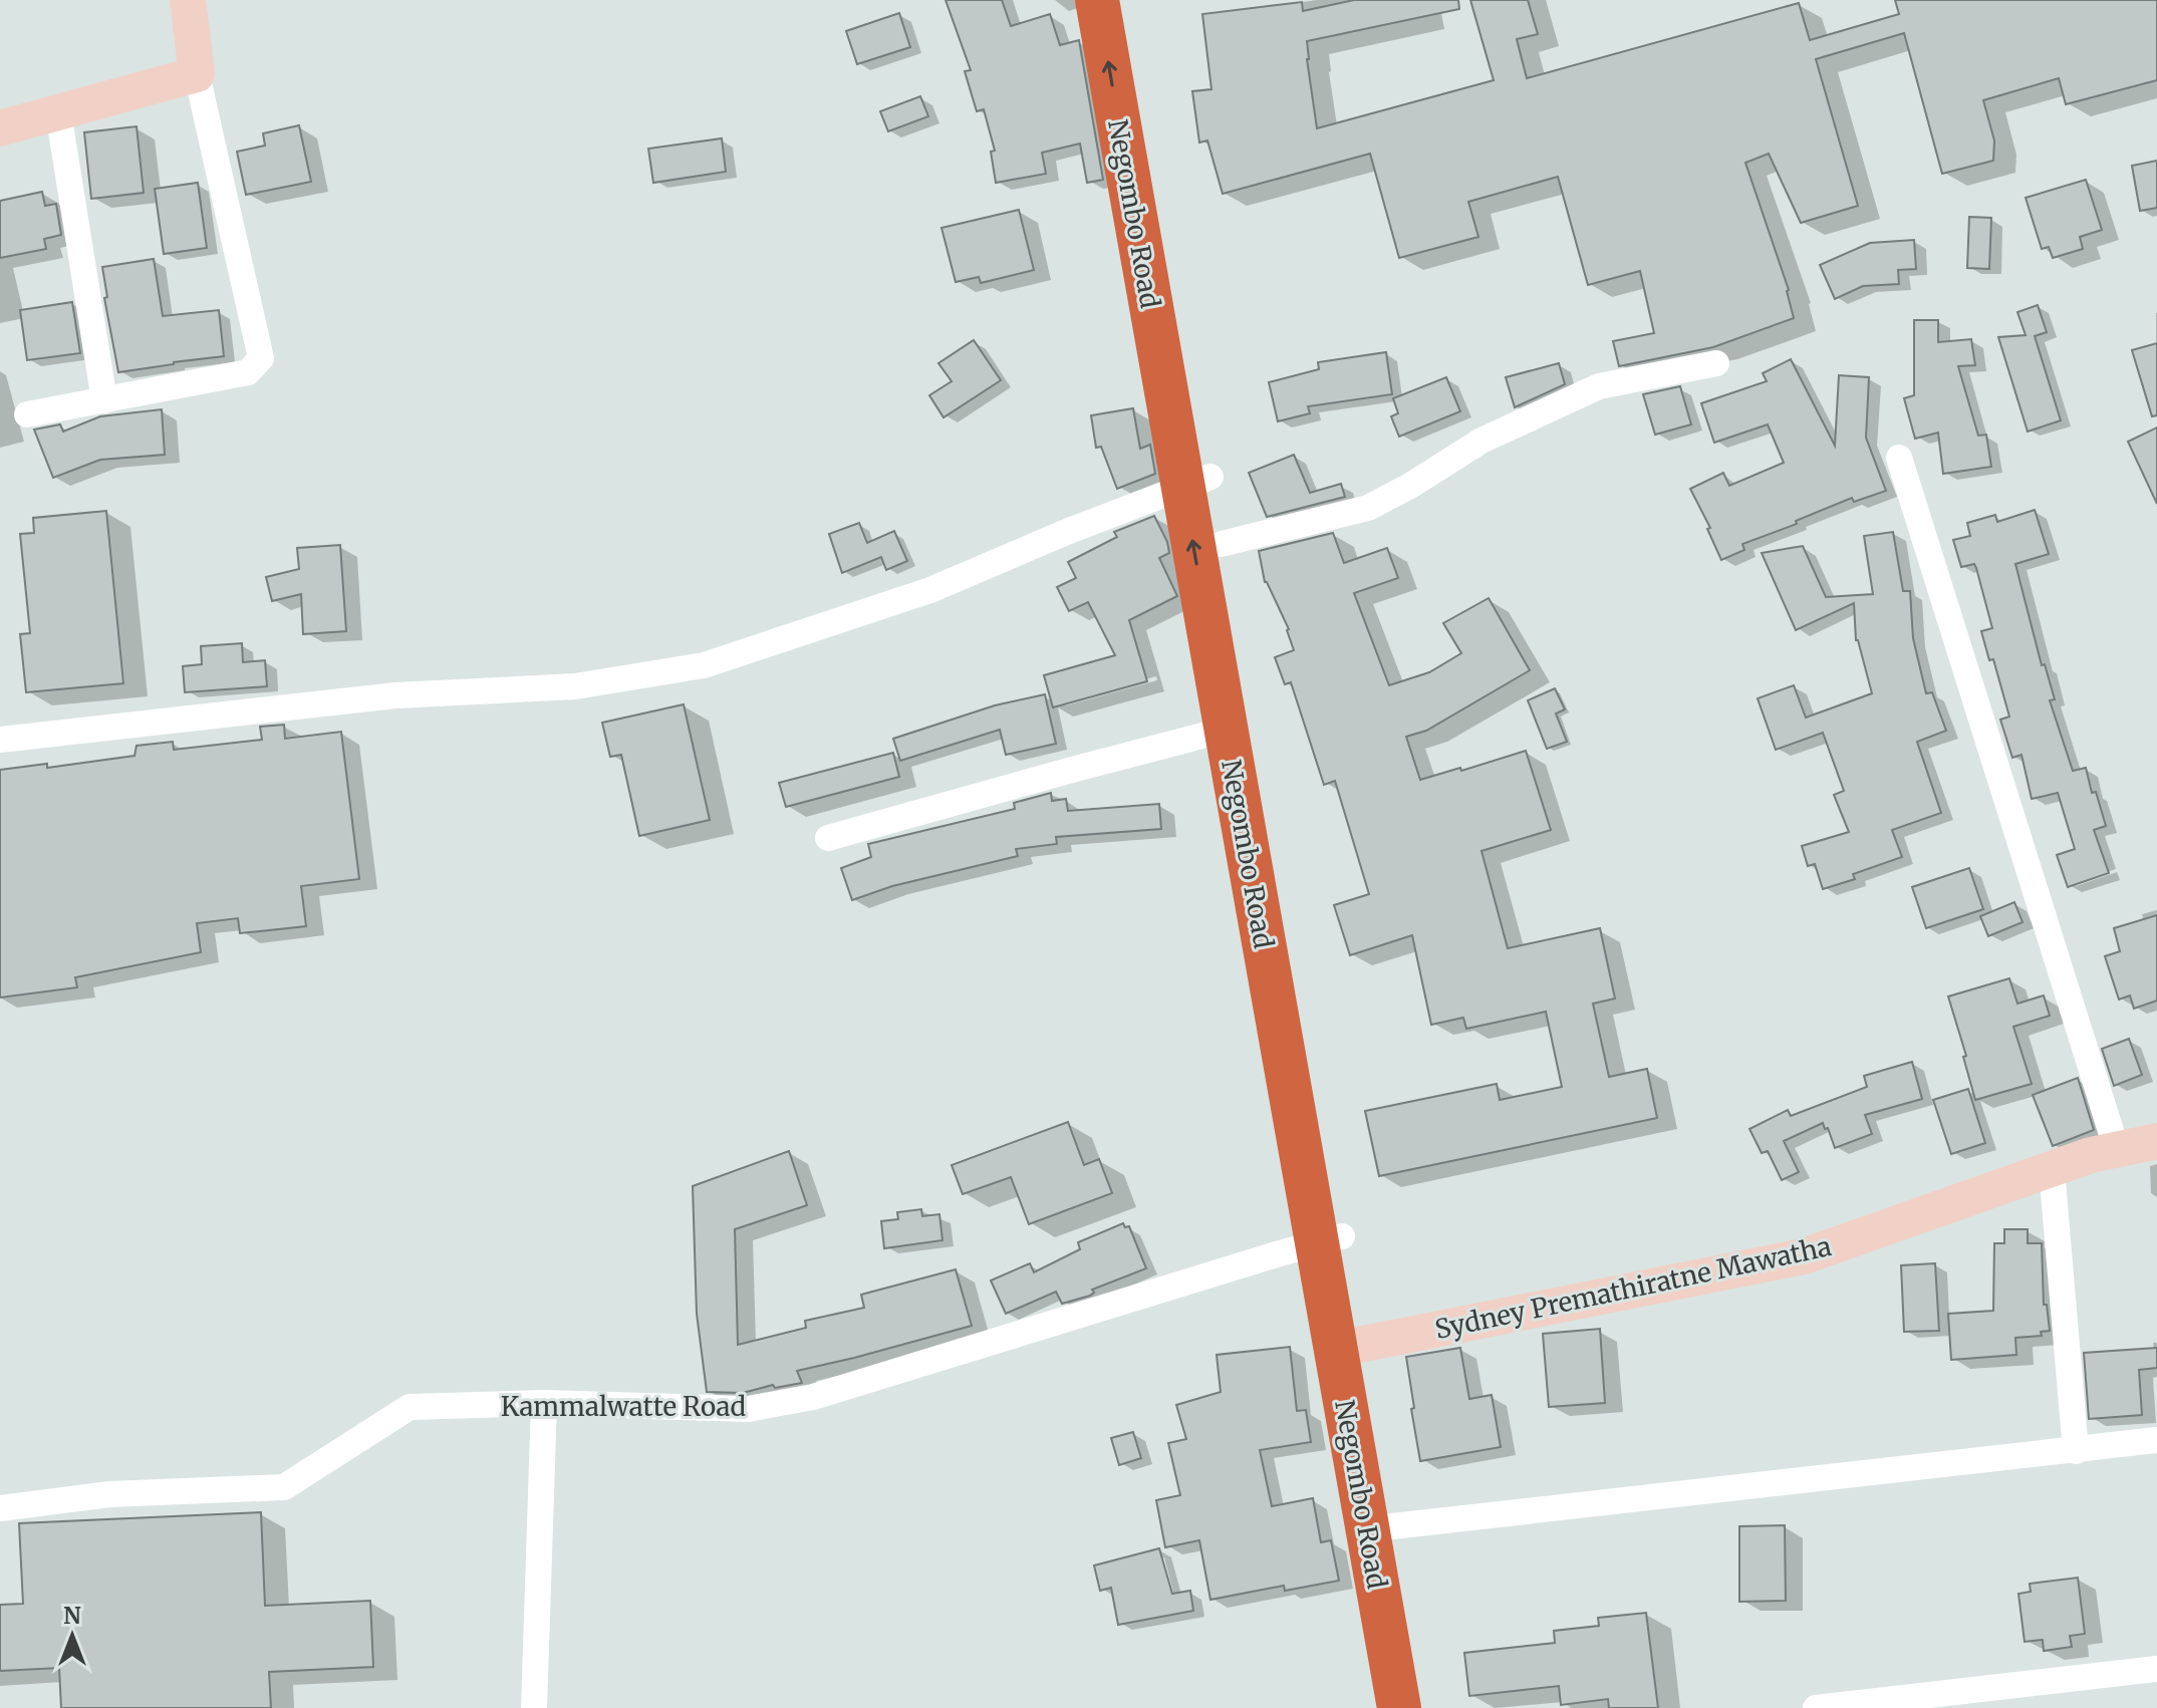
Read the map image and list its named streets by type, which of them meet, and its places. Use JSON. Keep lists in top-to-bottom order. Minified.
{"streets":{"highway":["Negombo Road"],"street":["Sydney Premathiratne Mawatha","Kammalwatte Road"]},"crossings":[["Negombo Road","Sydney Premathiratne Mawatha"],["Negombo Road","Kammalwatte Road"]],"north":"top"}
